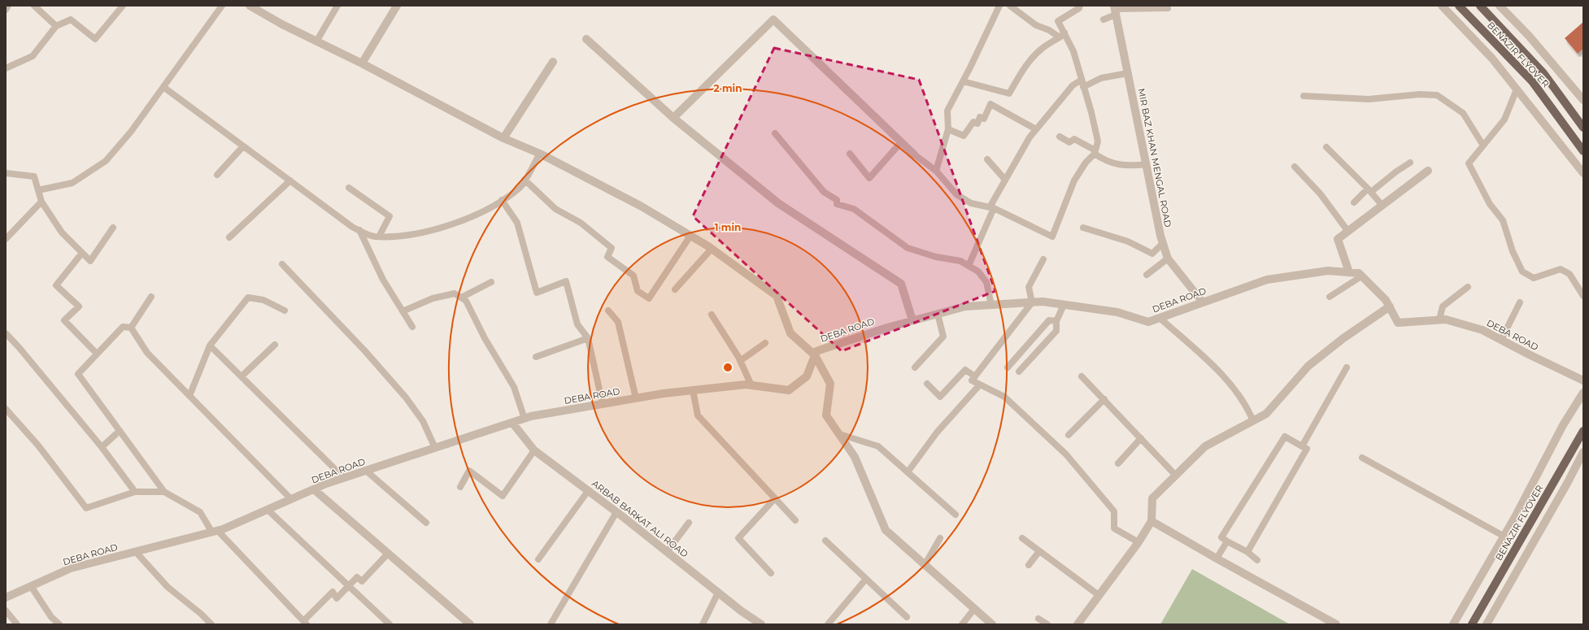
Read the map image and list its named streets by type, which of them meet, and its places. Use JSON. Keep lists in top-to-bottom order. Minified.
{"streets":{"main road":["BENAZIR FLYOVER"],"street":["MIR BAZ KHAN MENGAL ROAD","DEBA ROAD","ARBAB BARKAT ALI ROAD"]},"crossings":[["MIR BAZ KHAN MENGAL ROAD","DEBA ROAD"],["DEBA ROAD","ARBAB BARKAT ALI ROAD"]],"rings":["2 min","1 min"]}
